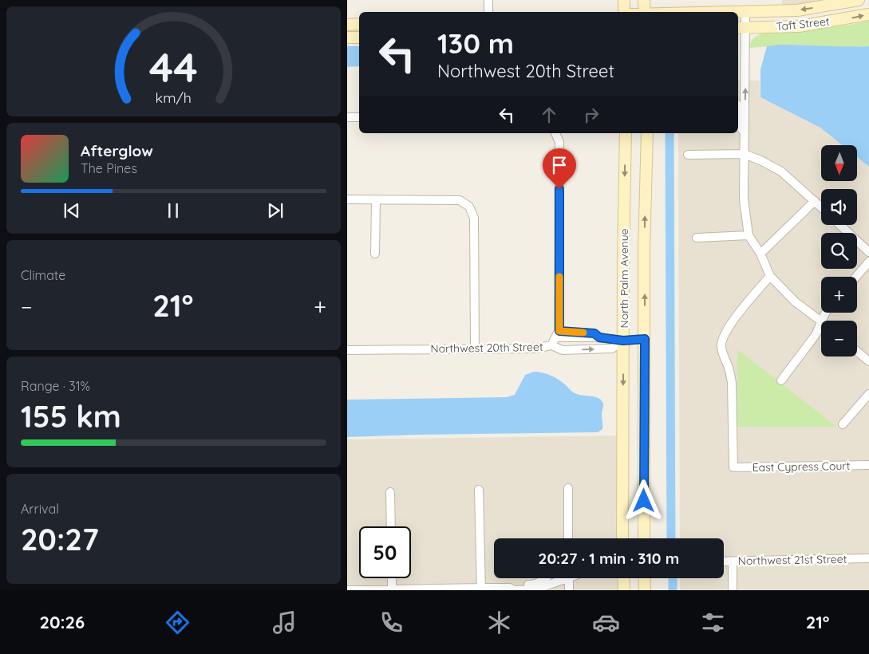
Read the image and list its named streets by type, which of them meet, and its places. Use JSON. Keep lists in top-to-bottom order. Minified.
{"streets":{"main road":["Taft Street","North Palm Avenue"],"street":["Northwest 20th Street","East Cypress Court","Northwest 21st Street"]},"crossings":[["North Palm Avenue","Northwest 20th Street"]],"north":"bottom","page":{"turn":["130 m","Northwest 20th Street"],"song":["Afterglow","The Pines"],"map_buttons":["+","−"],"tile":["Climate",["Range · 31%","155 km"],["Arrival","20:27"]],"heat":["−","21°","+"],"limit":"50","trip":"20:27 · 1 min · 310 m","tabs":["20:26","21°"],"gauge":["44","km/h"]}}
